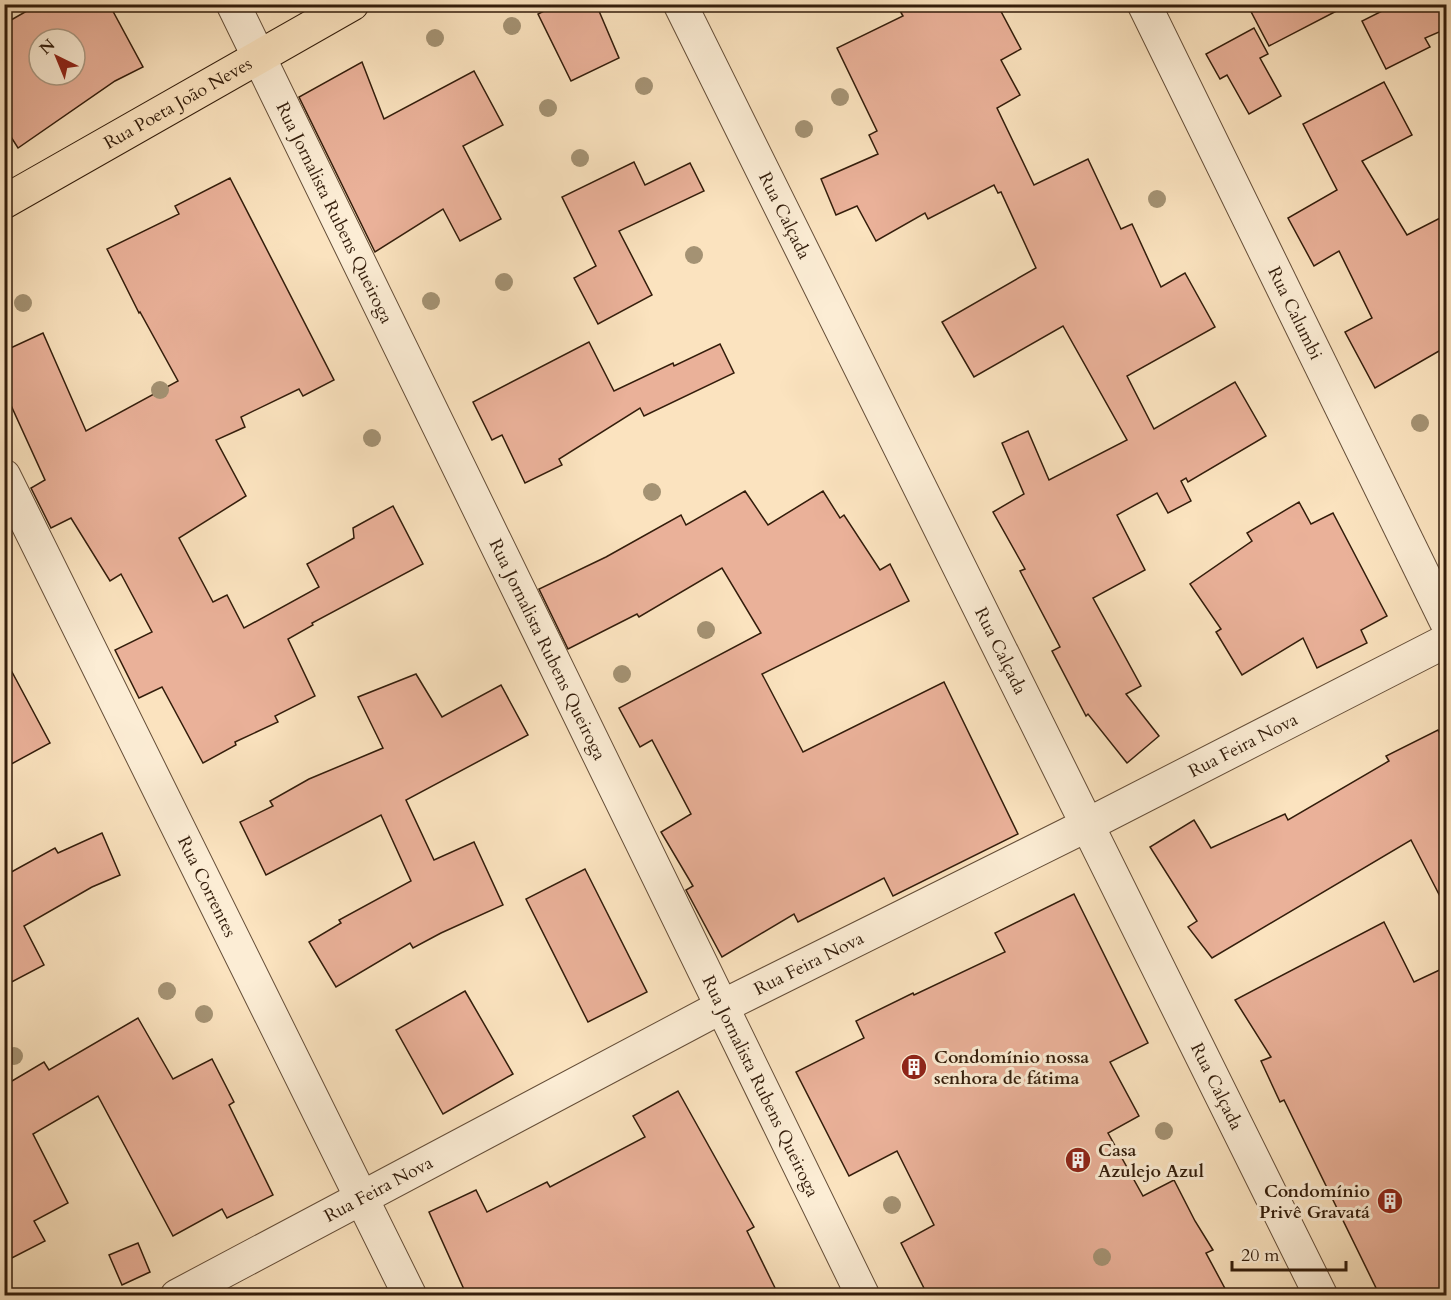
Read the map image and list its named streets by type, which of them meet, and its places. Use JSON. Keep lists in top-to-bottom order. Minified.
{"streets":{"main road":["Rua Poeta João Neves"],"street":["Rua Jornalista Rubens Queiroga","Rua Calçada","Rua Calumbi","Rua Feira Nova","Rua Correntes"]},"crossings":[["Rua Poeta João Neves","Rua Jornalista Rubens Queiroga"],["Rua Jornalista Rubens Queiroga","Rua Feira Nova"],["Rua Calçada","Rua Feira Nova"],["Rua Feira Nova","Rua Correntes"]],"places":{"building":["Condomínio nossa senhora de fátima","Casa Azulejo Azul","Condomínio Privê Gravatá"]},"scale_bar":"20 m","north":"top left"}
